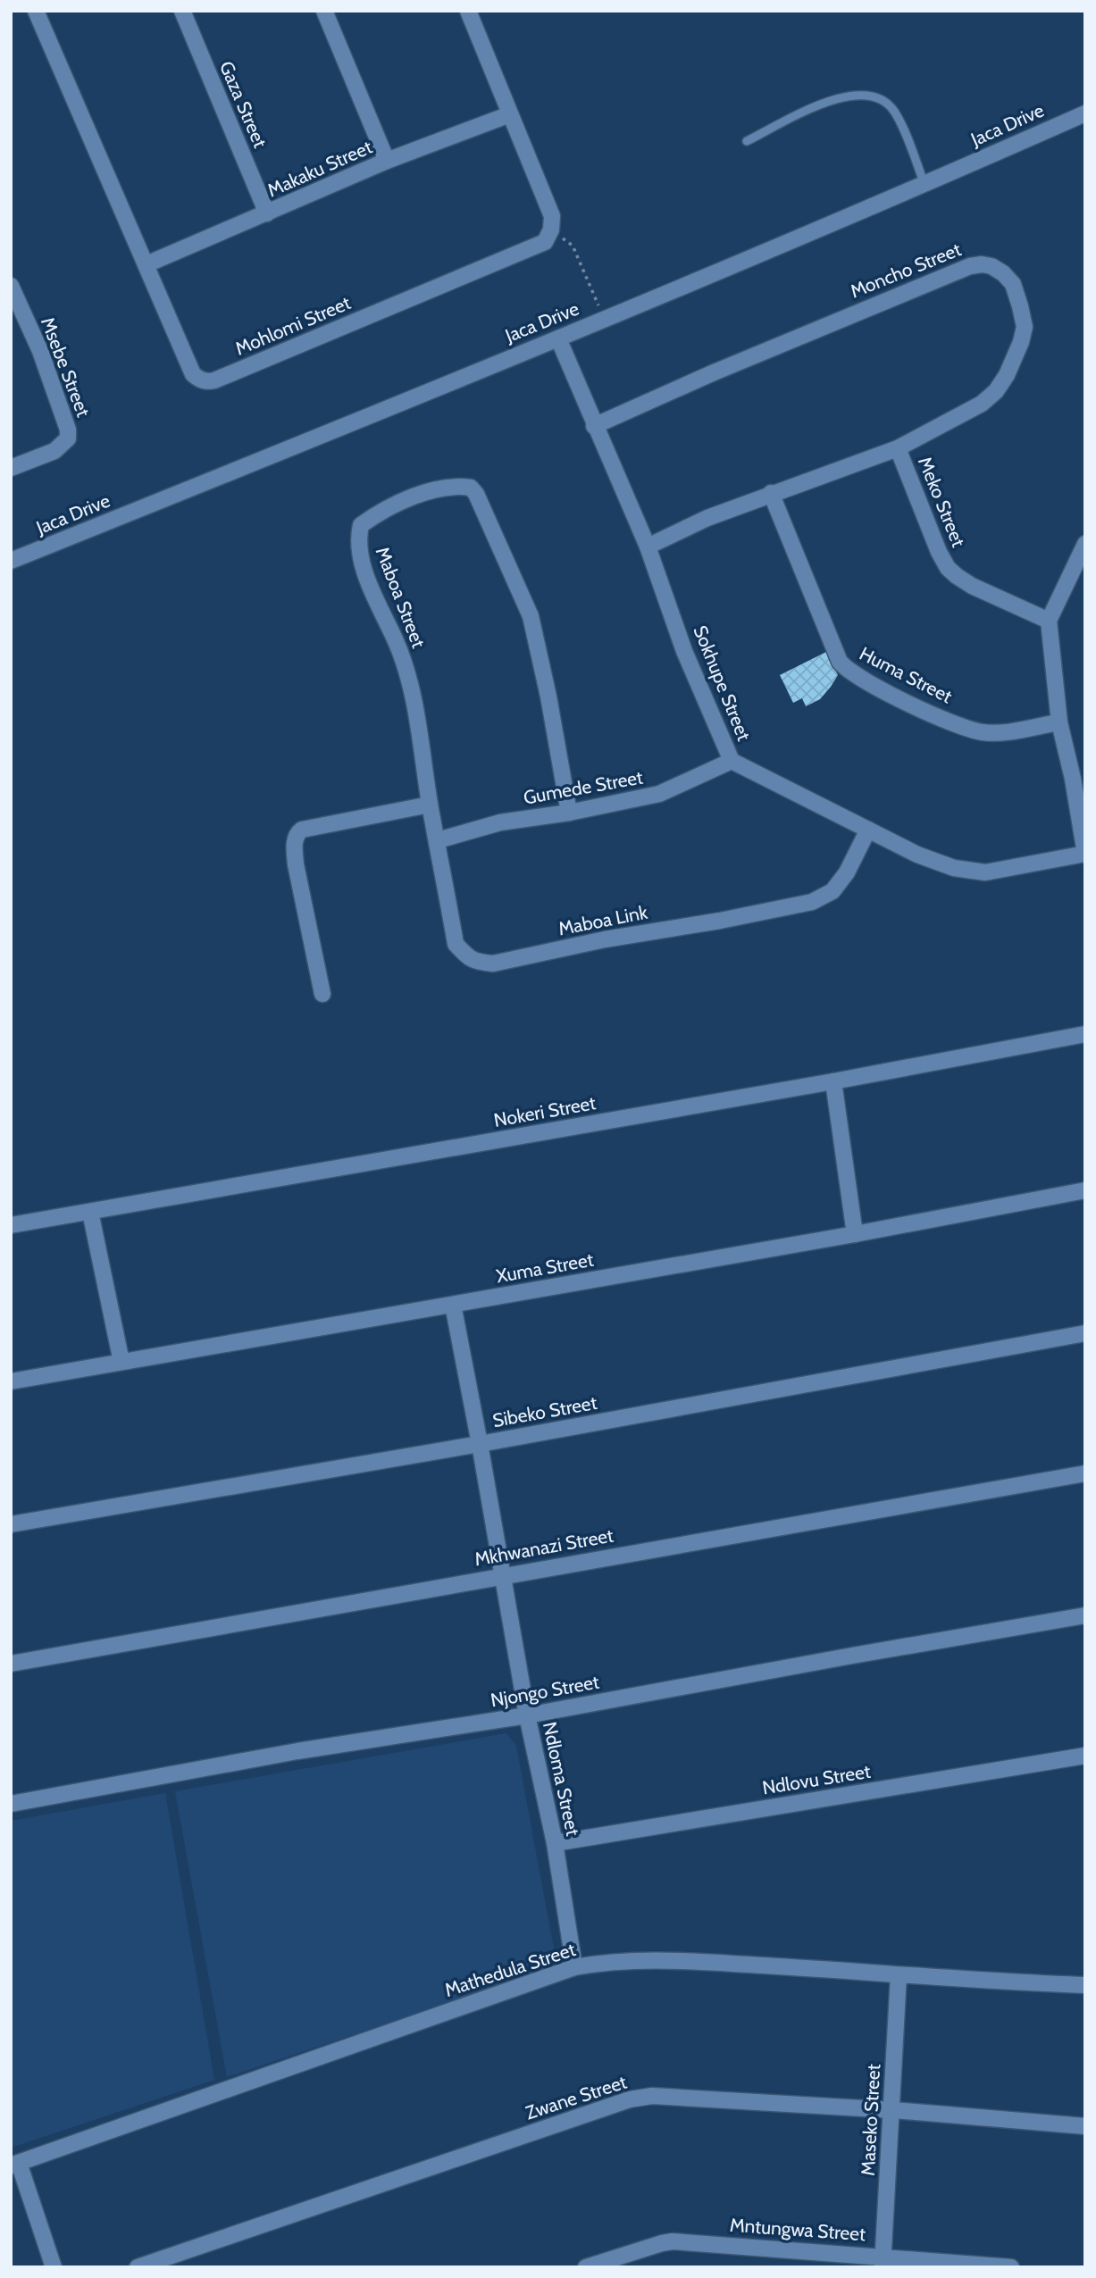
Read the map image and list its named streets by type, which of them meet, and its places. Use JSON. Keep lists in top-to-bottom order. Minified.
{"streets":{"street":["Gaza Street","Jaca Drive","Makaku Street","Moncho Street","Mohlomi Street","Msebe Street","Meko Street","Maboa Street","Huma Street","Sokhupe Street","Gumede Street","Maboa Link","Nokeri Street","Xuma Street","Sibeko Street","Mkhwanazi Street","Njongo Street","Ndloma Street","Ndlovu Street","Mathedula Street","Zwane Street","Maseko Street","Mntungwa Street"]},"crossings":[["Gaza Street","Makaku Street"],["Jaca Drive","Sokhupe Street"],["Makaku Street","Mohlomi Street"],["Moncho Street","Meko Street"],["Moncho Street","Huma Street"],["Moncho Street","Sokhupe Street"],["Maboa Street","Gumede Street"],["Maboa Street","Maboa Link"],["Sokhupe Street","Gumede Street"],["Sokhupe Street","Maboa Link"],["Gumede Street","Maboa Link"],["Xuma Street","Ndloma Street"],["Sibeko Street","Ndloma Street"],["Mkhwanazi Street","Ndloma Street"],["Njongo Street","Ndloma Street"],["Ndloma Street","Ndlovu Street"],["Ndloma Street","Mathedula Street"],["Mathedula Street","Maseko Street"],["Zwane Street","Maseko Street"],["Maseko Street","Mntungwa Street"]]}
